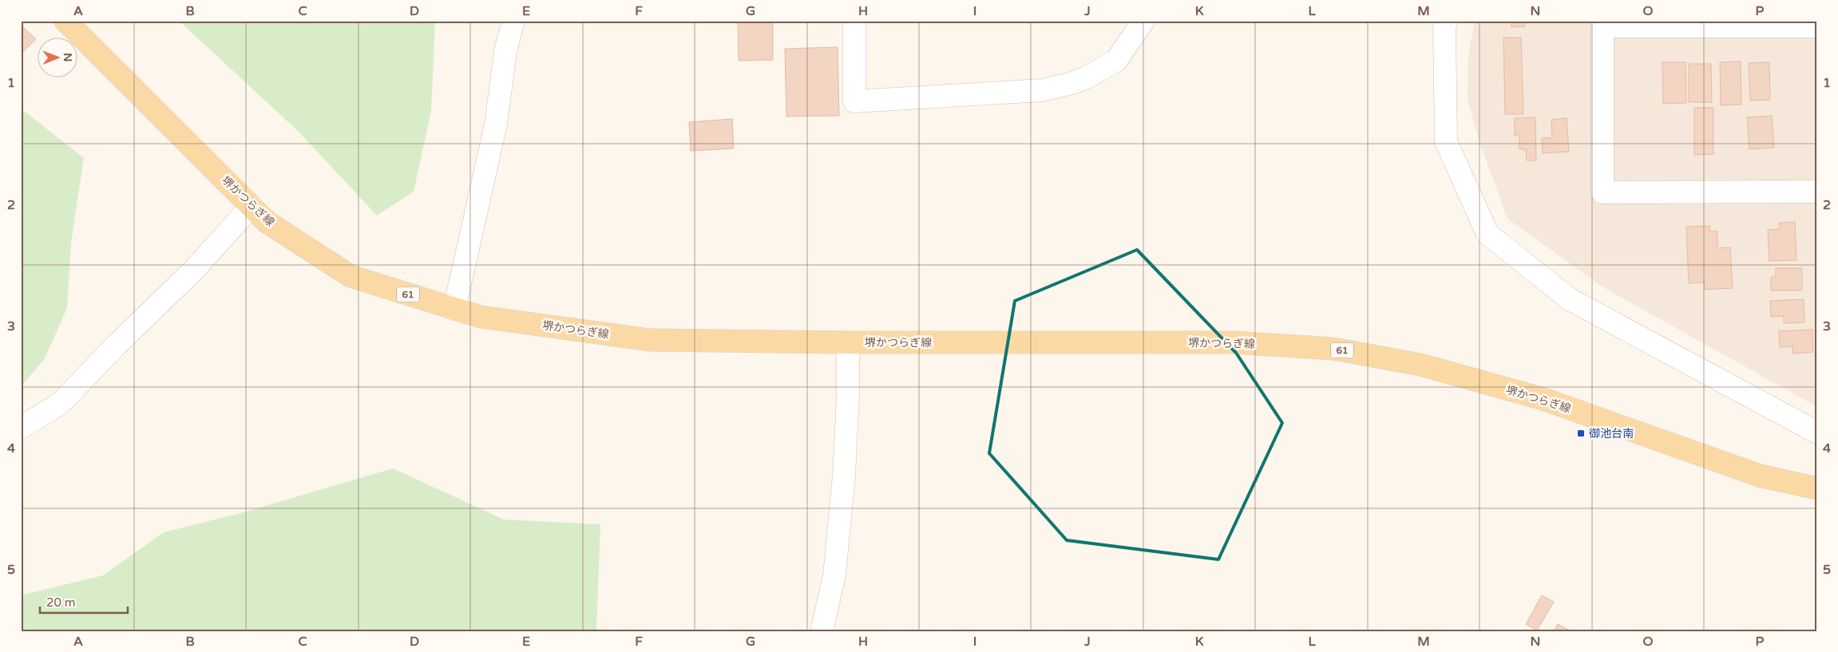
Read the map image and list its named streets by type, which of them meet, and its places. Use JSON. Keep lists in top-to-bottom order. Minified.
{"streets":{"main road":["堺かつらぎ線","61"]},"places":{"transit":["御池台南"]},"scale_bar":"20 m","north":"right","grid":{"columns":["A","B","C","D","E","F","G","H","I","J","K","L","M","N","O","P"],"rows":["1","2","3","4","5"]}}
